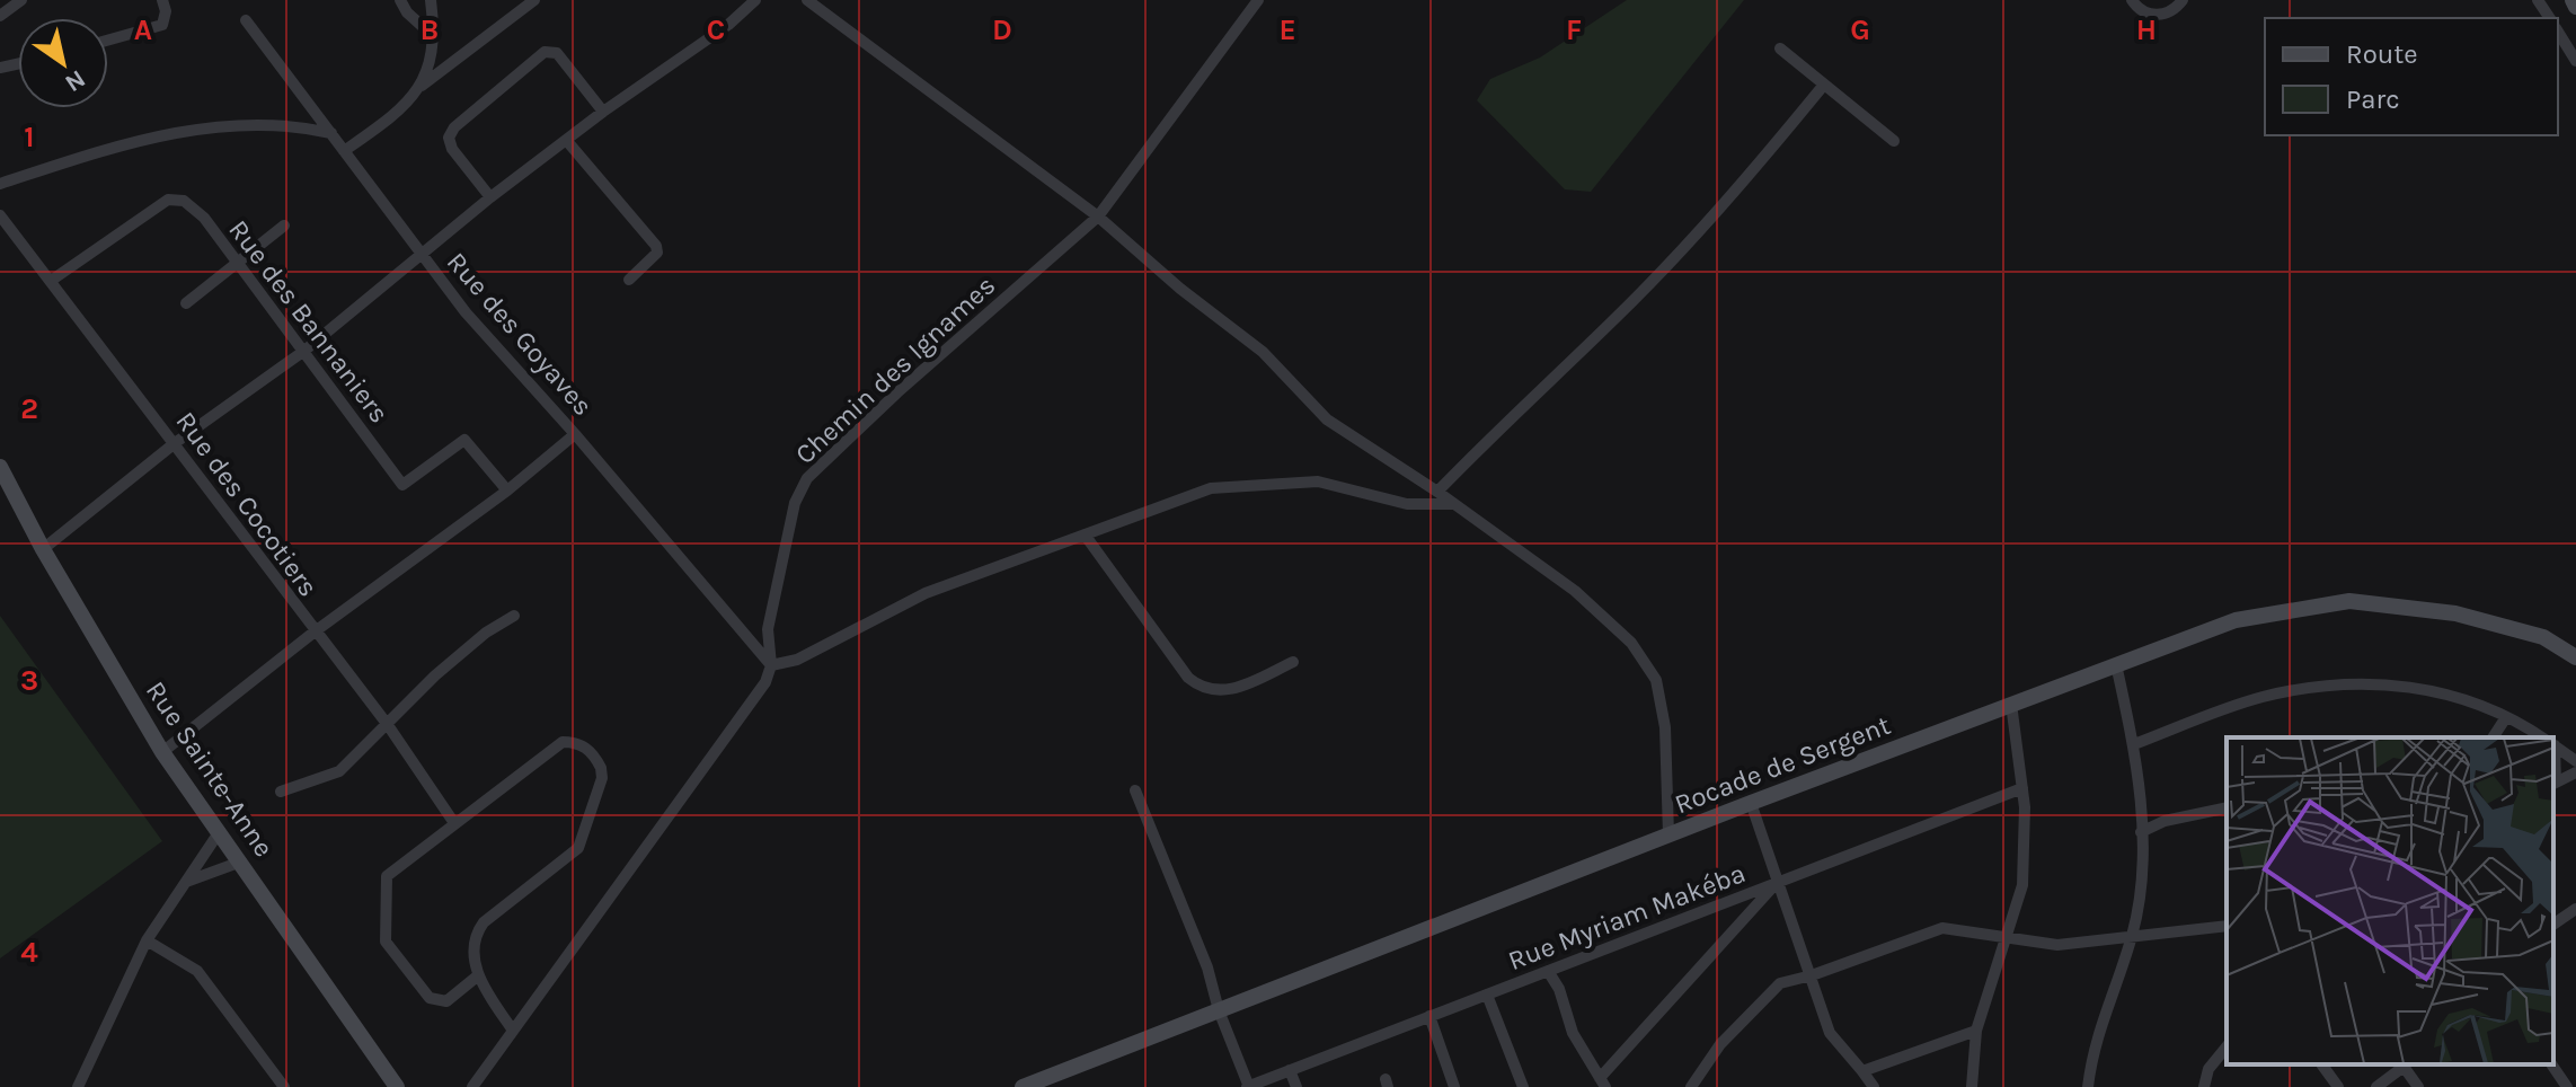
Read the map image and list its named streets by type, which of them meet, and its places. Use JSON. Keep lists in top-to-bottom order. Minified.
{"streets":{"main road":["Rocade de Sergent","Rue Sainte-Anne"],"street":["Rue des Bannaniers","Rue des Goyaves","Chemin des Ignames","Rue des Cocotiers","Rue Myriam Makéba"]},"crossings":[["Rue des Bannaniers","Rue des Cocotiers"],["Rue des Goyaves","Chemin des Ignames"]],"legend":["Route","Parc"],"north":"bottom right","grid":{"columns":["A","B","C","D","E","F","G","H"],"rows":["1","2","3","4"]}}
